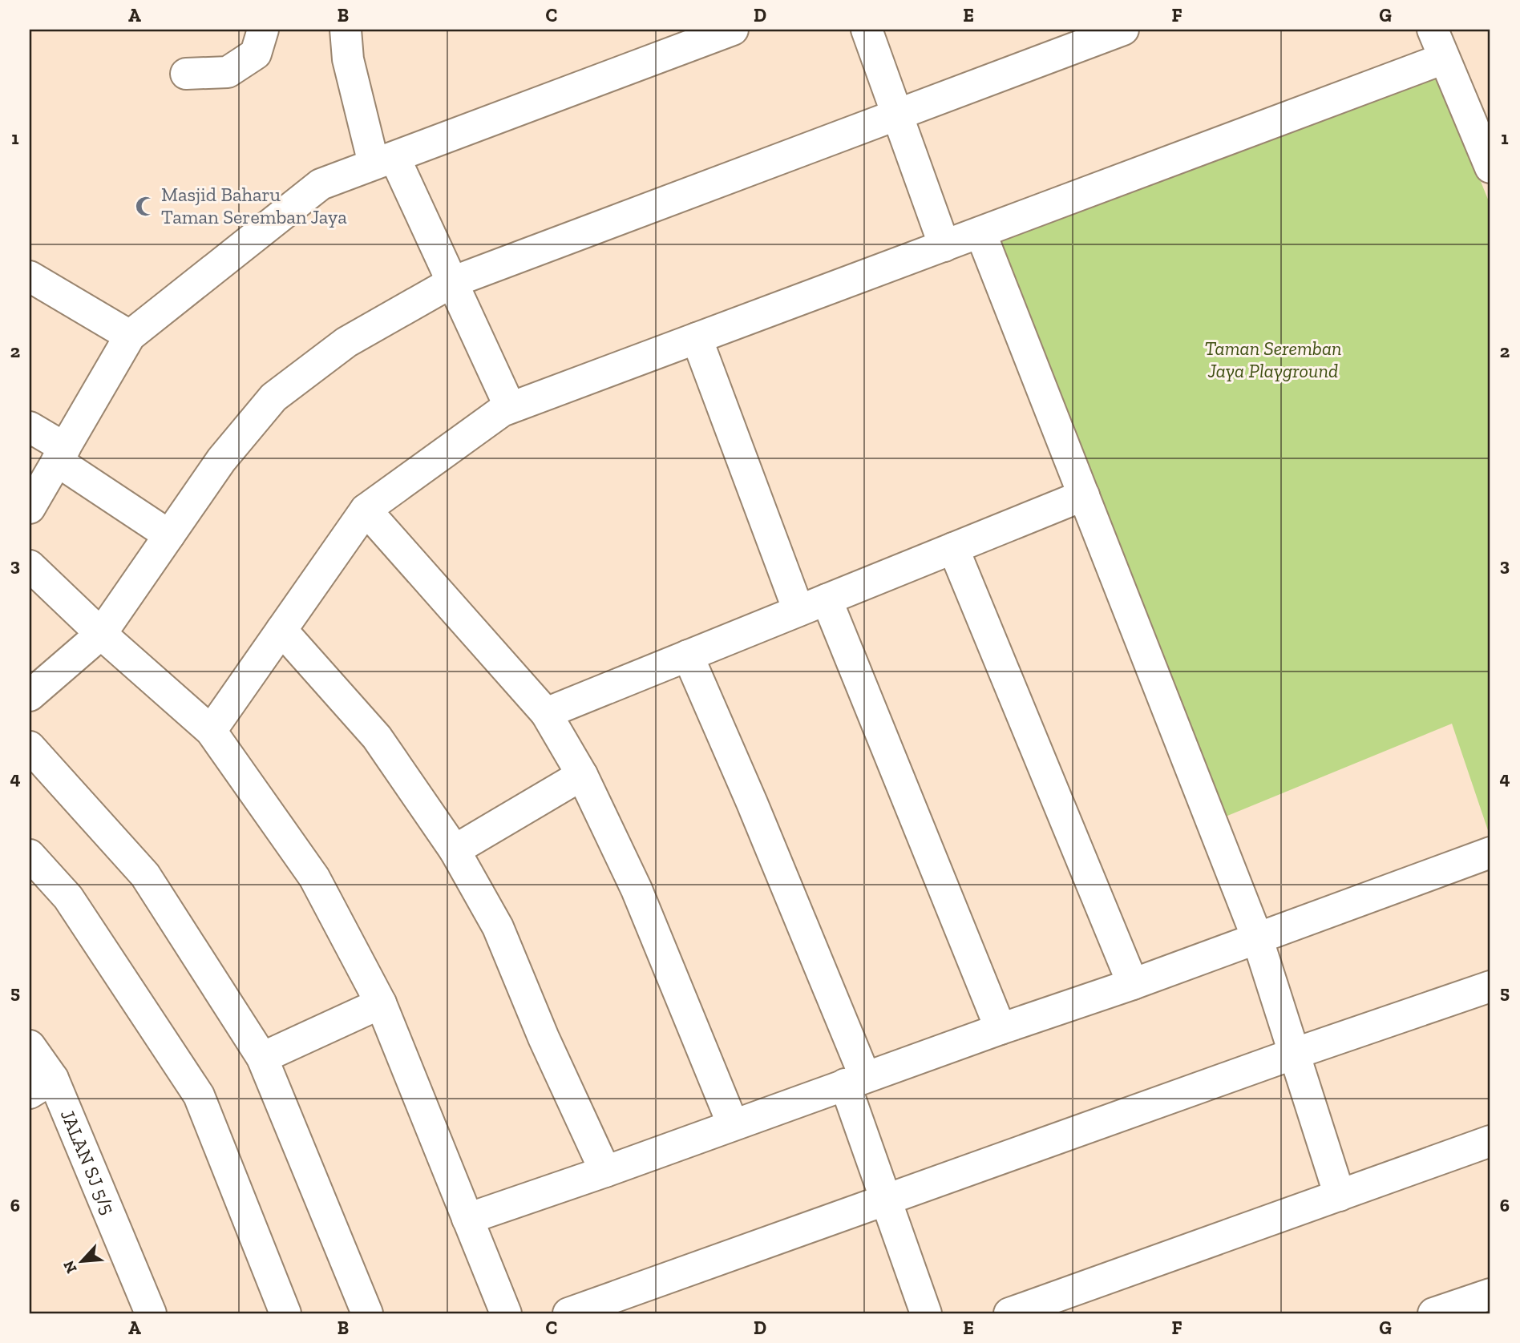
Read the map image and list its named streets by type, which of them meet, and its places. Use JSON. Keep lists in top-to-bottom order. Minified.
{"streets":{"street":["JALAN SJ 5/5"]},"parks":["Taman Seremban Jaya Playground"],"places":{"mosque":["Masjid Baharu Taman Seremban Jaya"]},"north":"bottom left","grid":{"columns":["A","B","C","D","E","F","G"],"rows":["1","2","3","4","5","6"]}}
